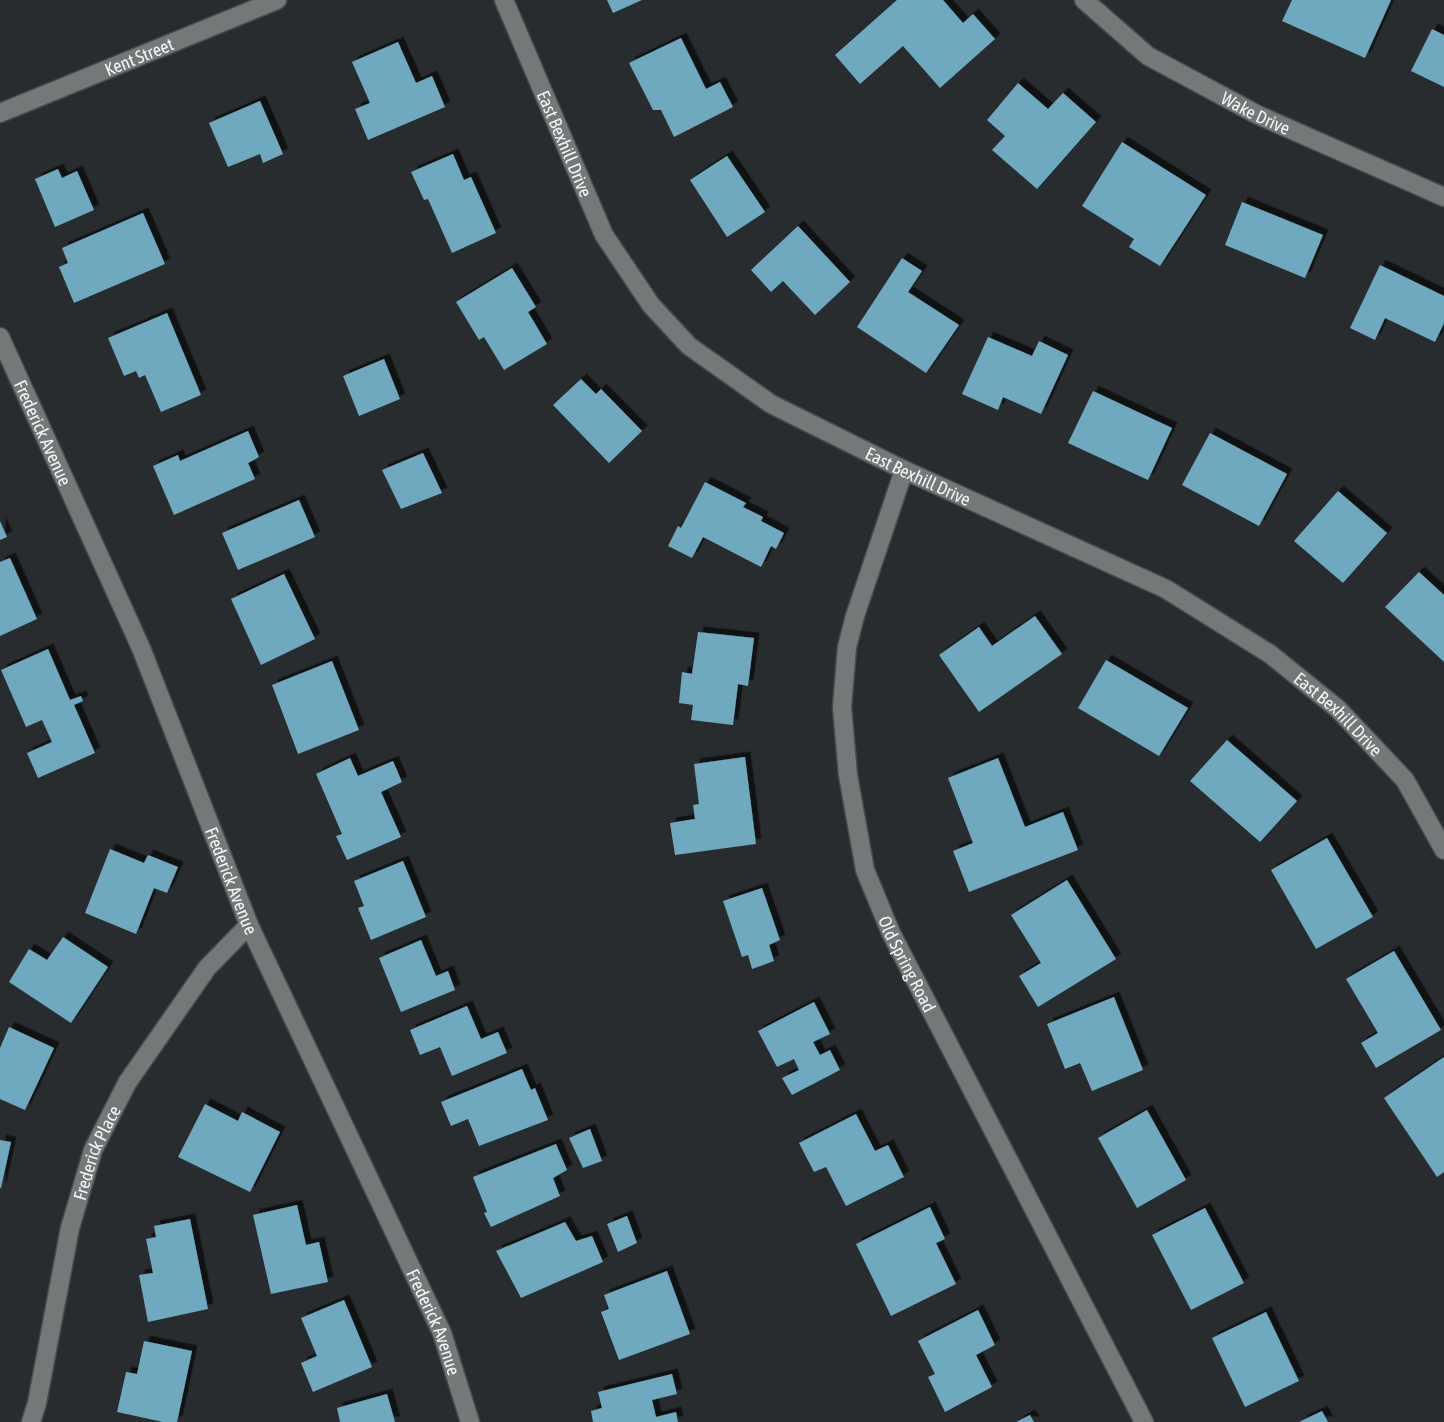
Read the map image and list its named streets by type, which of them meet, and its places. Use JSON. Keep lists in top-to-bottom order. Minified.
{"streets":{"street":["Kent Street","Wake Drive","East Bexhill Drive","Frederick Avenue","Old Spring Road","Frederick Place"]},"crossings":[["East Bexhill Drive","Old Spring Road"],["Frederick Avenue","Frederick Place"]]}
